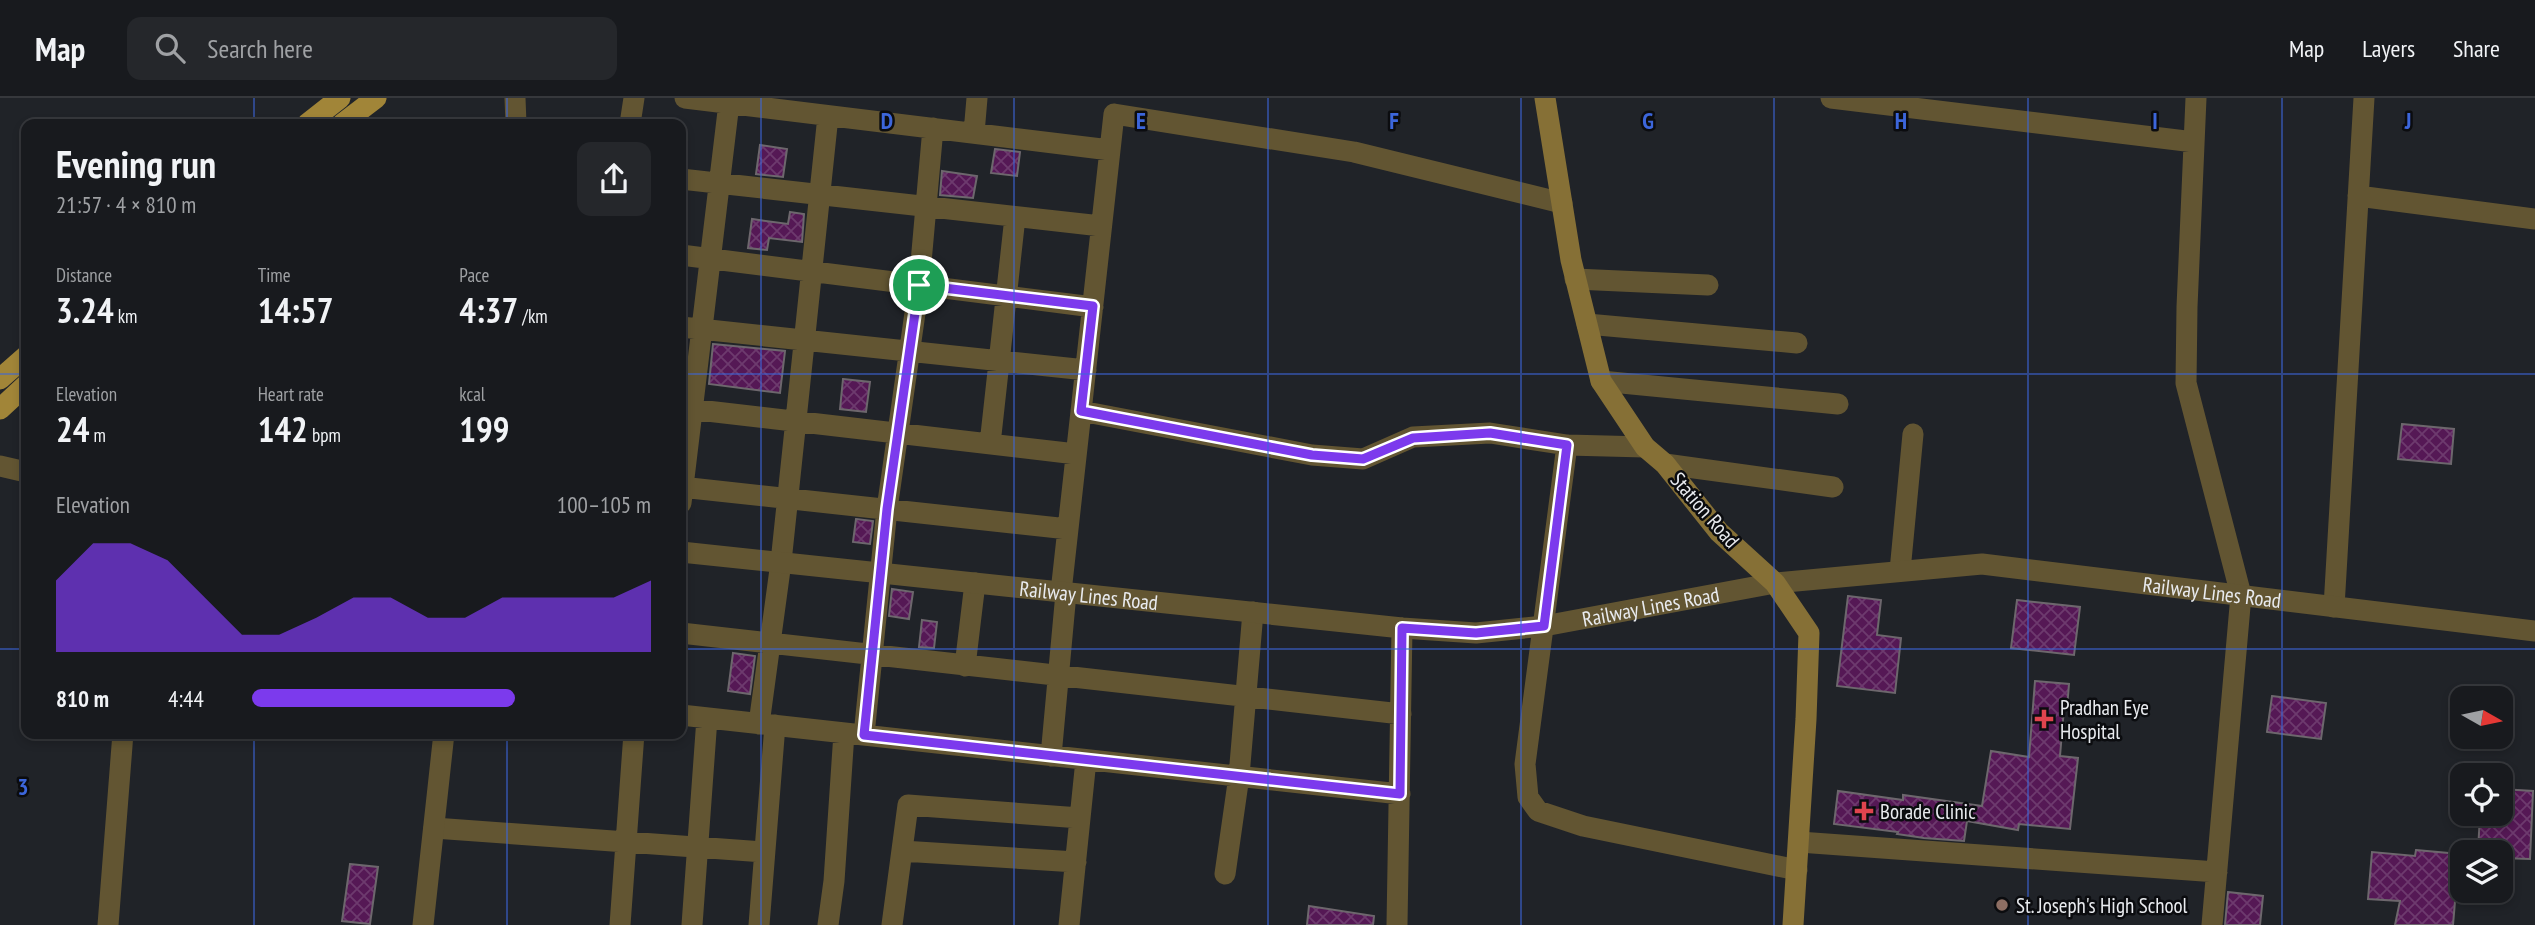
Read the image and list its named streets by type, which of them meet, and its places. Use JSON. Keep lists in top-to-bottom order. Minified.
{"streets":{"main road":["Station Road"],"street":["Railway Lines Road"]},"crossings":[["Station Road","Railway Lines Road"]],"places":{"health":["Pradhan Eye Hospital","Borade Clinic"],"other":["St. Joseph's High School"]},"north":"right","page":{"header":"Map","search":"Search here","nav":["Map","Layers","Share"],"heading":["Evening run","21:57 · 4 × 810 m"],"stats":[["Distance","3.24 km"],["Time","14:57"],["Pace","4:37 /km"],["Elevation","24 m"],["Heart rate","142 bpm"],["kcal","199"]],"chart":["Elevation","100–105 m"],"list":[{"name":"810 m","note":"4:44"}]},"grid":{"columns":["D","E","F","G","H","I","J"],"rows":["3"]}}
